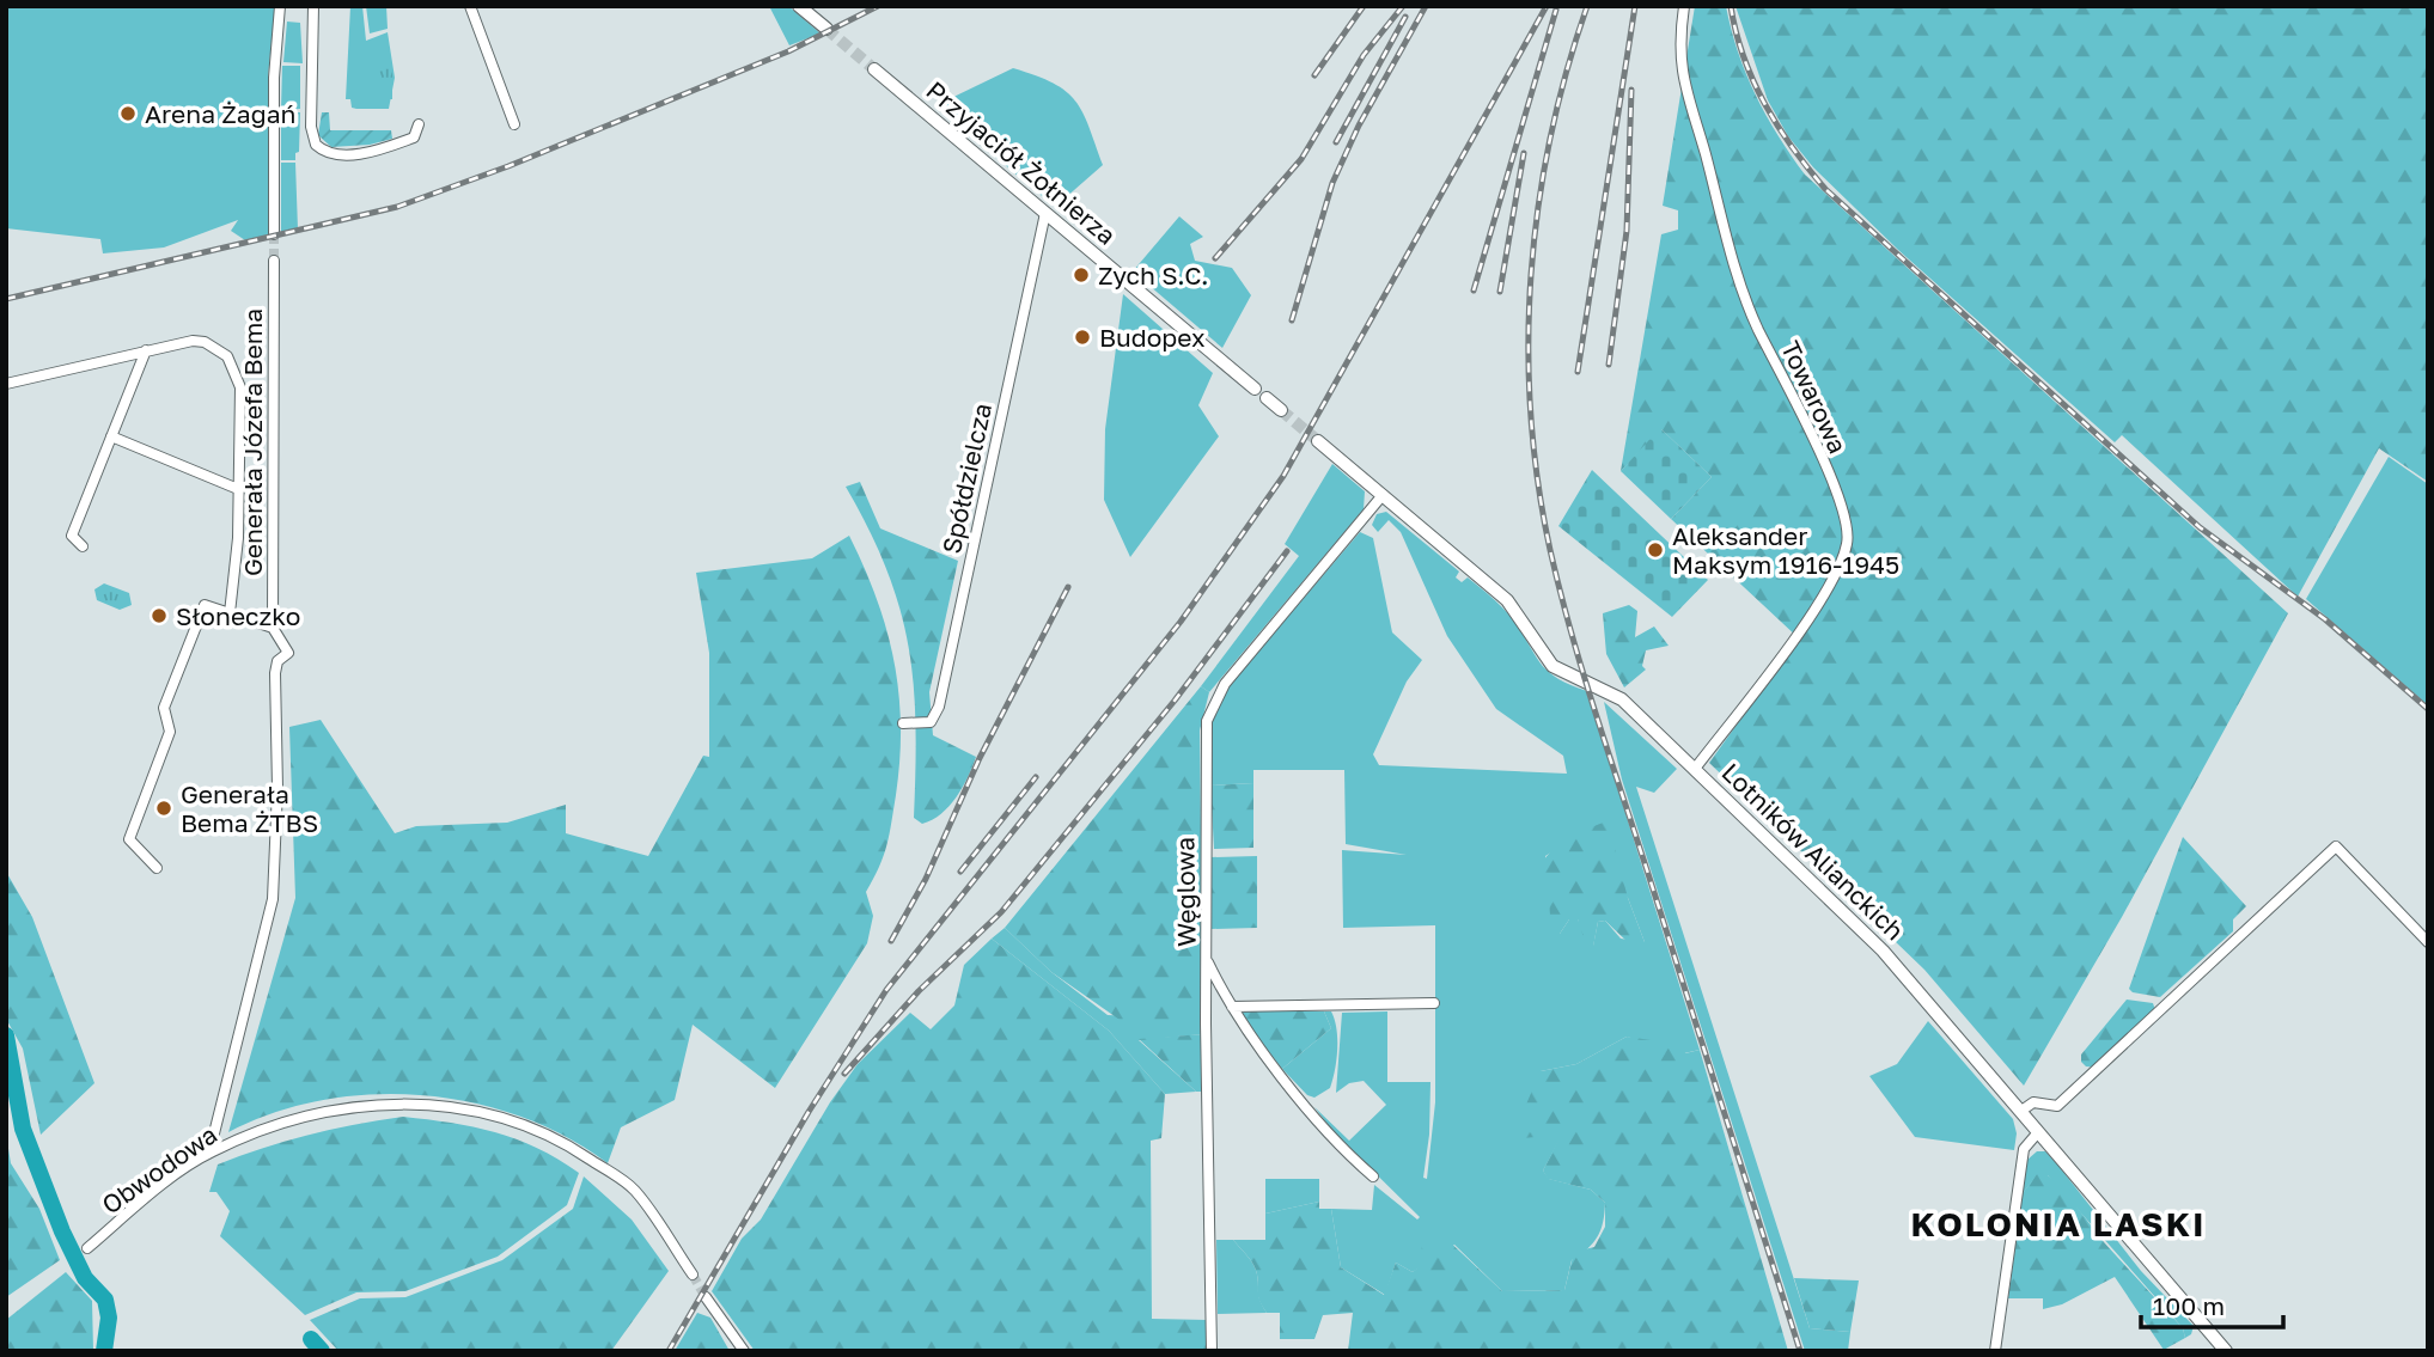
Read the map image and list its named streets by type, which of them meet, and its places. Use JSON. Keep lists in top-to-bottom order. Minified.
{"streets":{"main road":["Przyjaciół Żołnierza","Lotników Alianckich"],"street":["Towarowa","Generała Józefa Bema","Spółdzielcza","Węglowa","Obwodowa"]},"crossings":[["Przyjaciół Żołnierza","Spółdzielcza"],["Towarowa","Lotników Alianckich"],["Lotników Alianckich","Węglowa"]],"districts":["KOLONIA LASKI"],"places":["Arena Żagań","Zych S.C.","Budopex","Aleksander Maksym 1916-1945","Słoneczko","Generała Bema ŻTBS"],"scale_bar":"100 m"}
